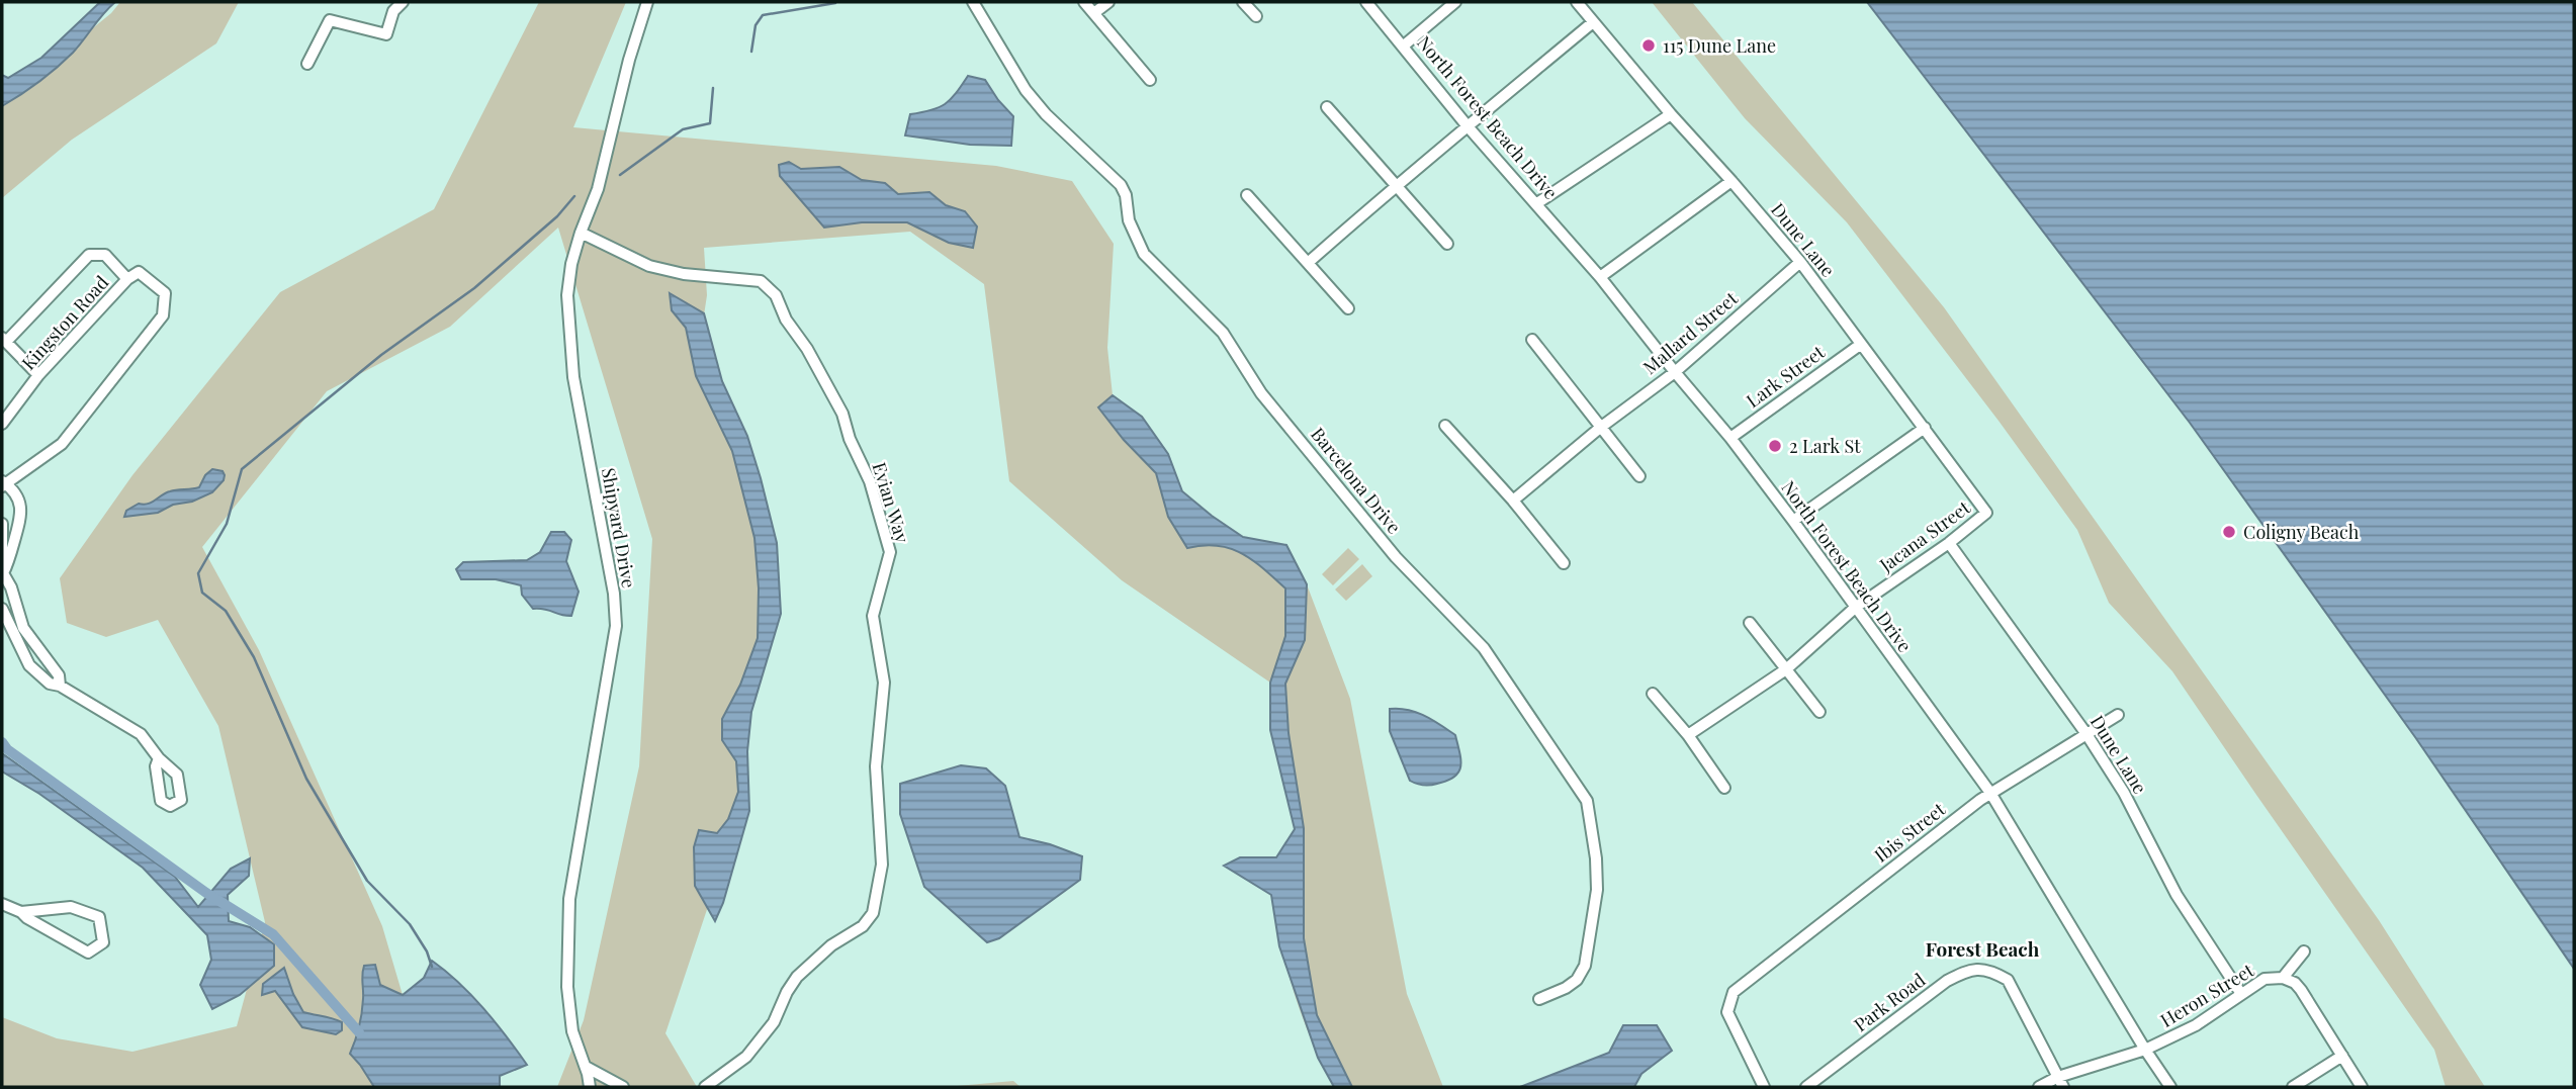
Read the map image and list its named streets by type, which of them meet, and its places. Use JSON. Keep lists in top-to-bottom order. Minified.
{"streets":{"street":["North Forest Beach Drive","Dune Lane","Kingston Road","Mallard Street","Lark Street","Barcelona Drive","Evian Way","Shipyard Drive","Jacana Street","Ibis Street","Heron Street","Park Road"]},"crossings":[["North Forest Beach Drive","Mallard Street"],["North Forest Beach Drive","Lark Street"],["North Forest Beach Drive","Jacana Street"],["North Forest Beach Drive","Ibis Street"],["North Forest Beach Drive","Heron Street"],["Dune Lane","Mallard Street"],["Dune Lane","Lark Street"],["Dune Lane","Jacana Street"],["Dune Lane","Ibis Street"],["Dune Lane","Heron Street"],["Evian Way","Shipyard Drive"],["Heron Street","Park Road"]],"districts":["Forest Beach"],"places":["115 Dune Lane","2 Lark St","Coligny Beach"]}
